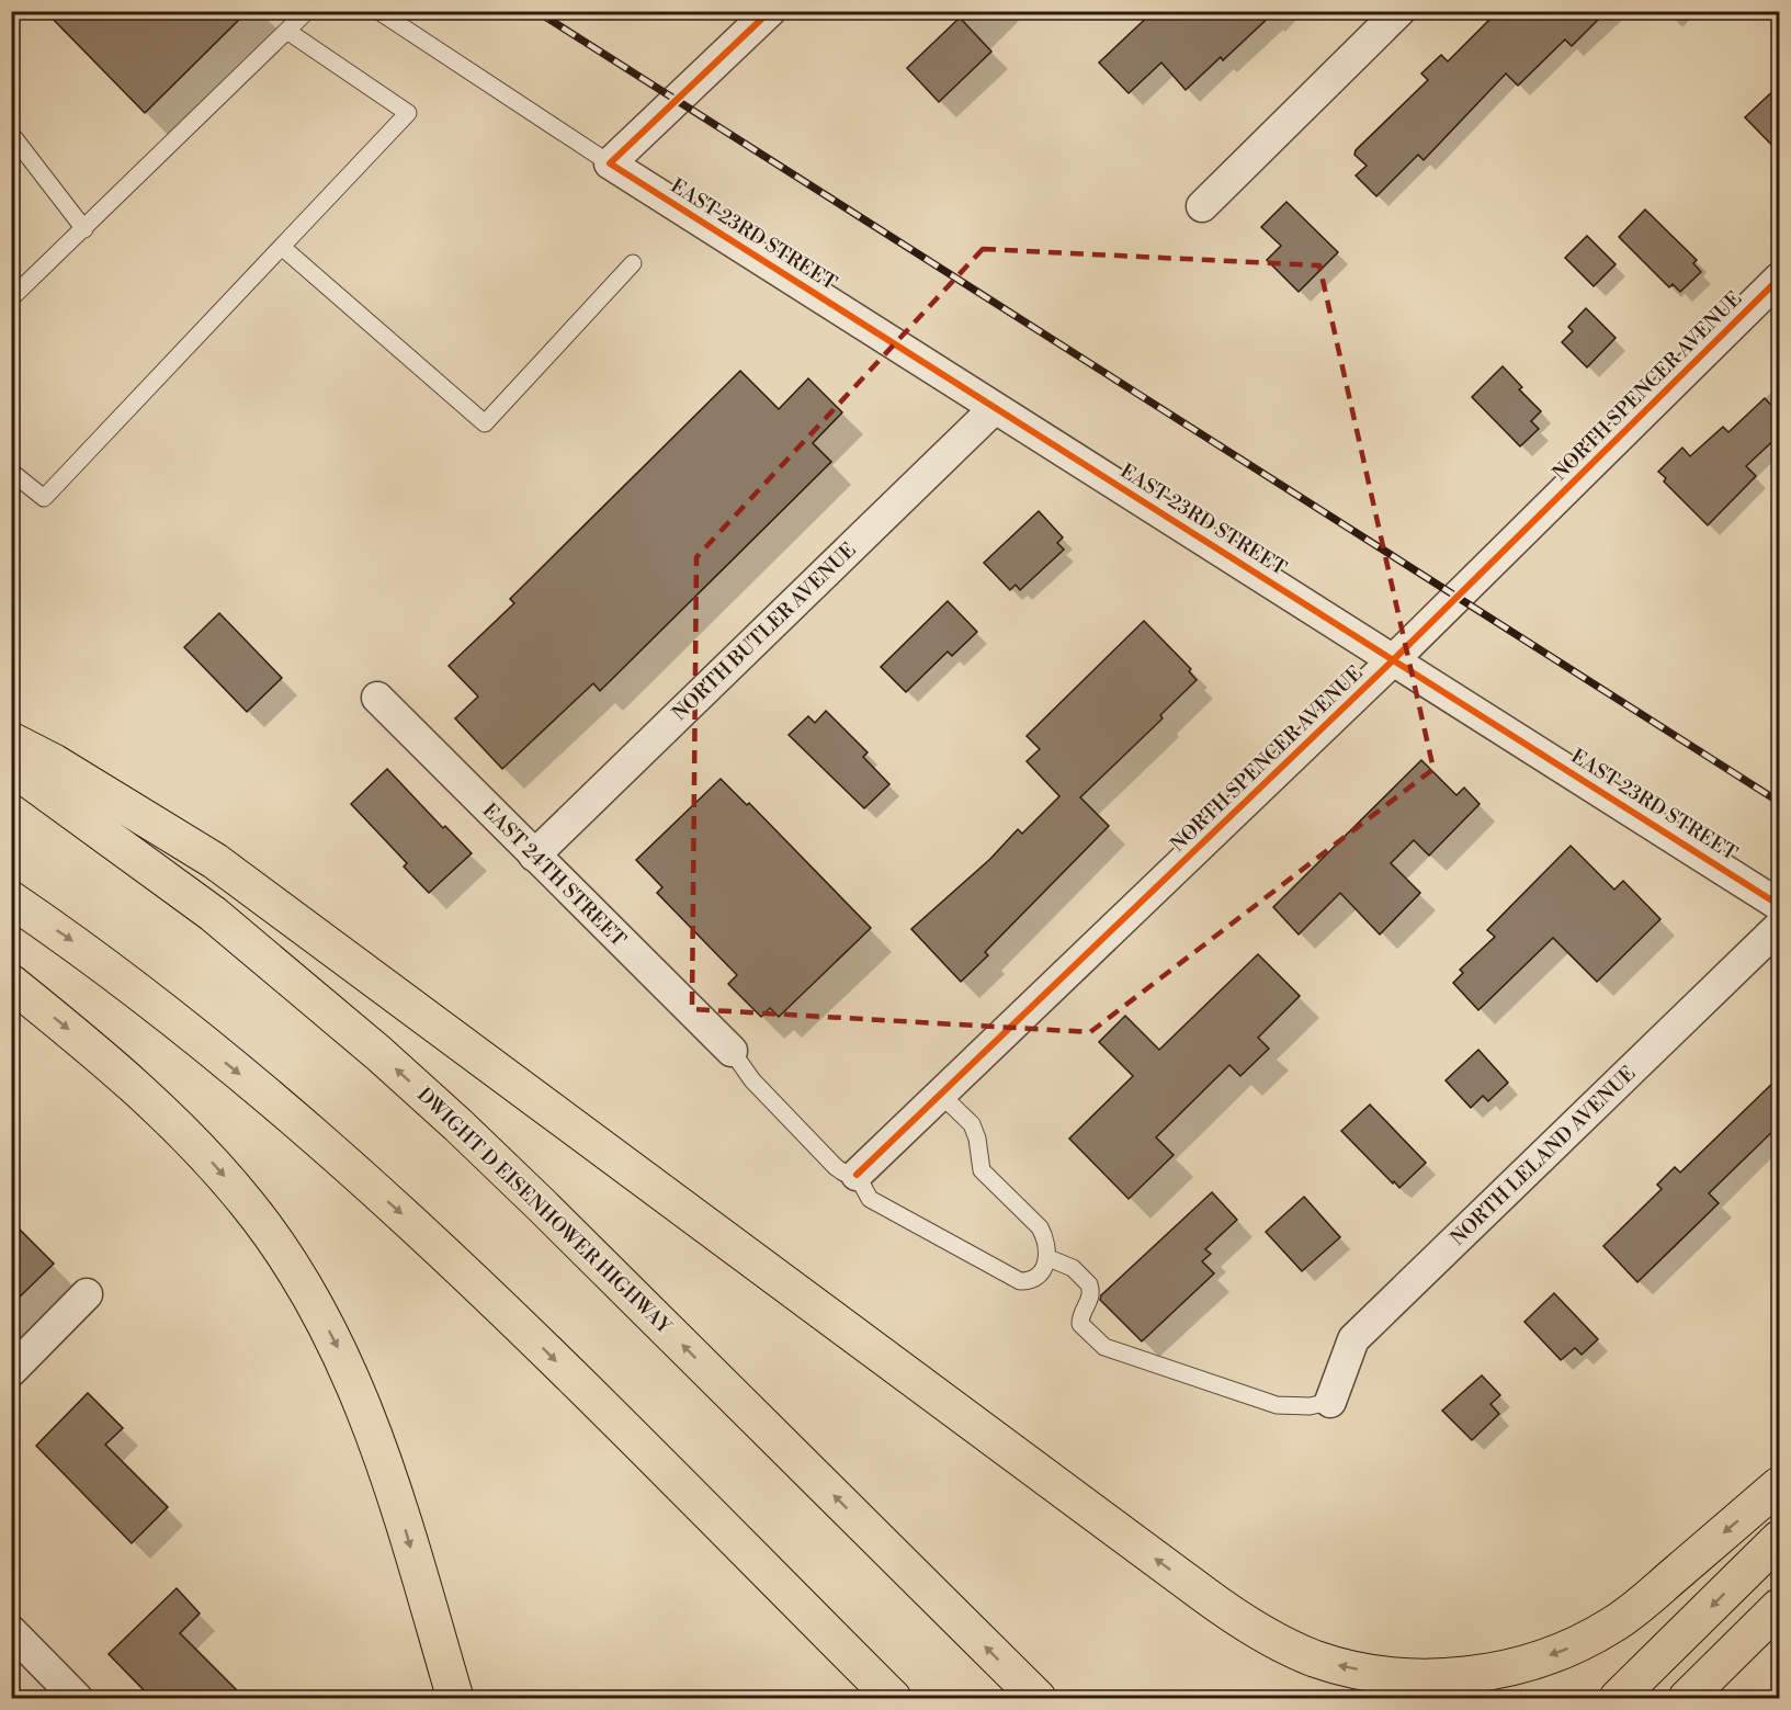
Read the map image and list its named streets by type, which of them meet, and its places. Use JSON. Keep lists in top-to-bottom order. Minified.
{"streets":{"main road":["DWIGHT D EISENHOWER HIGHWAY"],"street":["EAST 23RD STREET","NORTH SPENCER AVENUE","NORTH BUTLER AVENUE","EAST 24TH STREET","NORTH LELAND AVENUE"]},"crossings":[["EAST 23RD STREET","NORTH SPENCER AVENUE"],["EAST 23RD STREET","NORTH BUTLER AVENUE"],["NORTH BUTLER AVENUE","EAST 24TH STREET"]]}
